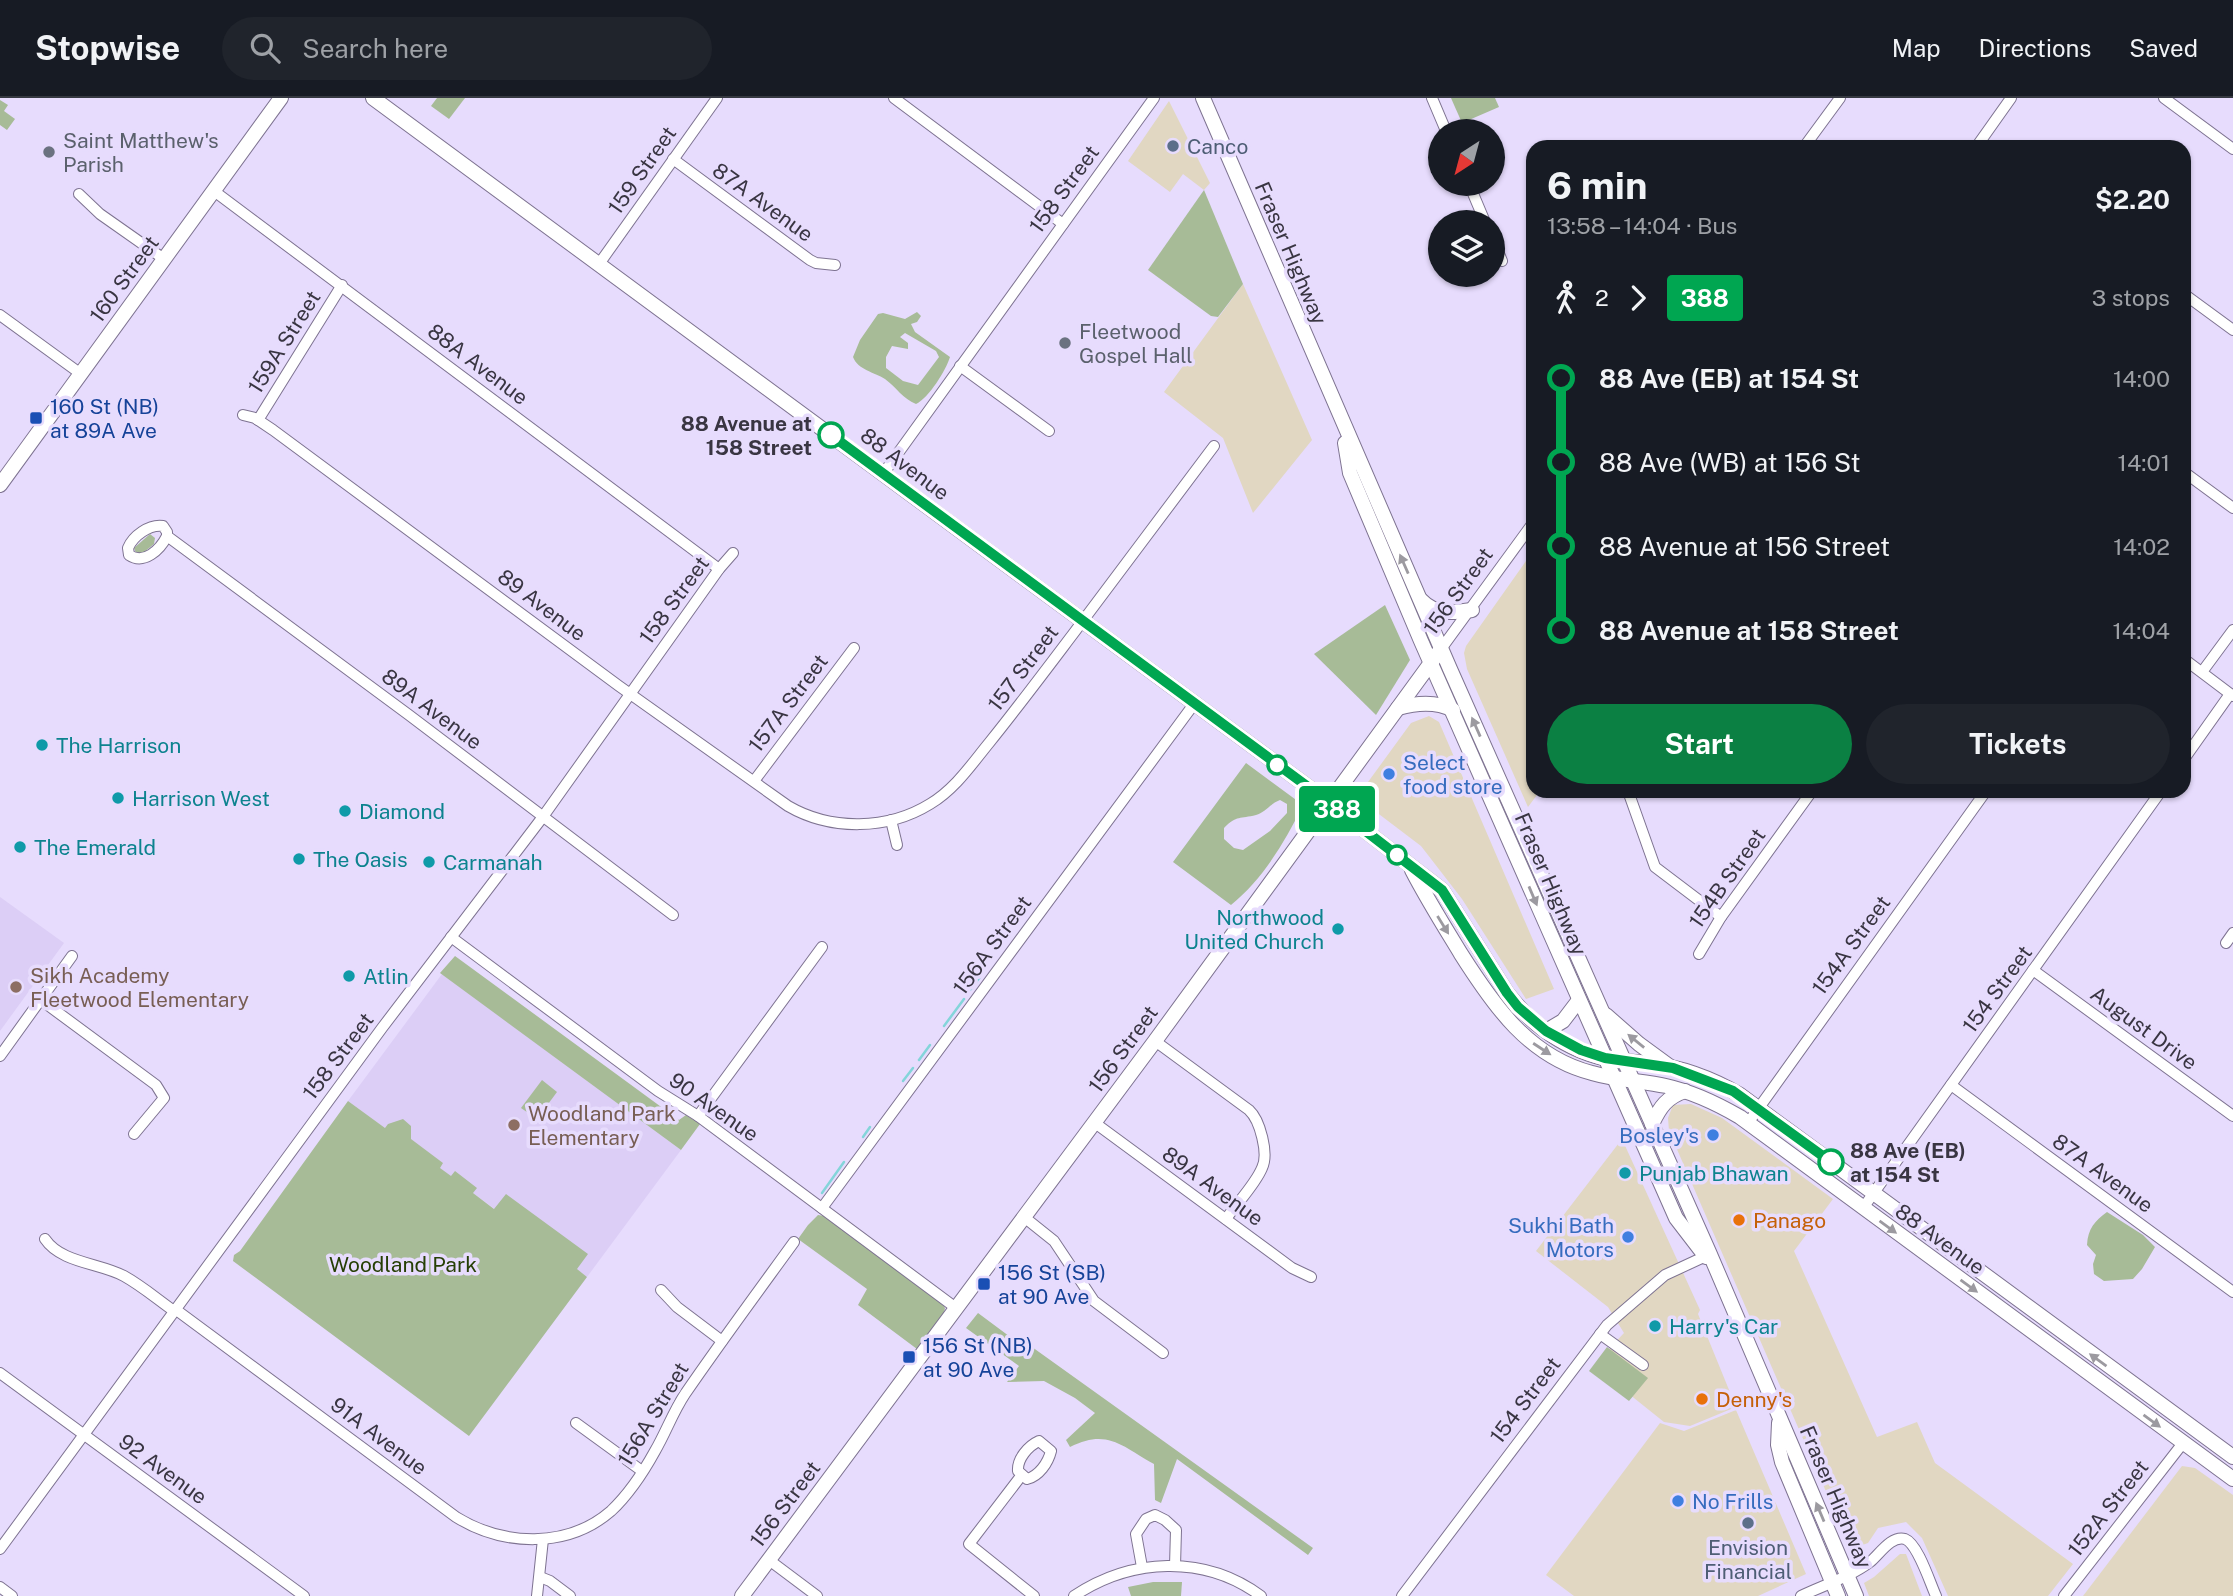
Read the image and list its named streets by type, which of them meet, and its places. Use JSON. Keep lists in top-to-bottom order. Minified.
{"streets":{"main road":["Fraser Highway","160 Street","88 Avenue","156 Street"],"street":["159 Street","158 Street","87A Avenue","159A Street","88A Avenue","89 Avenue","157 Street","157A Street","89A Avenue","154B Street","156A Street","154A Street","154 Street","August Drive","90 Avenue","91A Avenue","92 Avenue","152A Street"]},"crossings":[["159 Street","87A Avenue"],["159 Street","88 Avenue"],["158 Street","88A Avenue"],["158 Street","88 Avenue"],["158 Street","89 Avenue"],["158 Street","89A Avenue"],["158 Street","90 Avenue"],["158 Street","91A Avenue"],["158 Street","92 Avenue"],["87A Avenue","154 Street"],["Fraser Highway","88 Avenue"],["Fraser Highway","156 Street"],["Fraser Highway","154 Street"],["160 Street","88A Avenue"],["159A Street","88A Avenue"],["159A Street","89 Avenue"],["88 Avenue","156 Street"],["88 Avenue","157 Street"],["88 Avenue","156A Street"],["88 Avenue","154A Street"],["88 Avenue","154 Street"],["88 Avenue","152A Street"],["156 Street","89A Avenue"],["156 Street","90 Avenue"],["89 Avenue","157 Street"],["89 Avenue","157A Street"],["156A Street","90 Avenue"],["156A Street","91A Avenue"],["154 Street","August Drive"]],"parks":["Woodland Park"],"places":{"other":["Canco","Saint Matthew's Parish","Fleetwood Gospel Hall","88 Avenue at 158 Street","The Harrison","Select food store","Harrison West","Diamond","The Emerald","The Oasis","Carmanah","Northwood United Church","Atlin","Sikh Academy Fleetwood Elementary","Woodland Park Elementary","Bosley's","88 Ave (EB) at 154 St","Punjab Bhawan","Panago","Sukhi Bath Motors","Harry's Car","Denny's","No Frills","Envision Financial"],"transit":["160 St (NB) at 89A Ave","156 St (SB) at 90 Ave","156 St (NB) at 90 Ave"]},"lines":["bus line 388"],"north":"bottom left","page":{"header":"Stopwise","search":"Search here","nav":["Map","Directions","Saved"],"on_map":"388","heading":["6 min","13:58 – 14:04 · Bus","$2.20"],"legs":["2","388","3 stops"],"list":[{"name":"88 Ave (EB) at 154 St","value":"14:00"},{"name":"88 Ave (WB) at 156 St","value":"14:01"},{"name":"88 Avenue at 156 Street","value":"14:02"},{"name":"88 Avenue at 158 Street","value":"14:04"}],"buttons":["Start","Tickets"]}}
